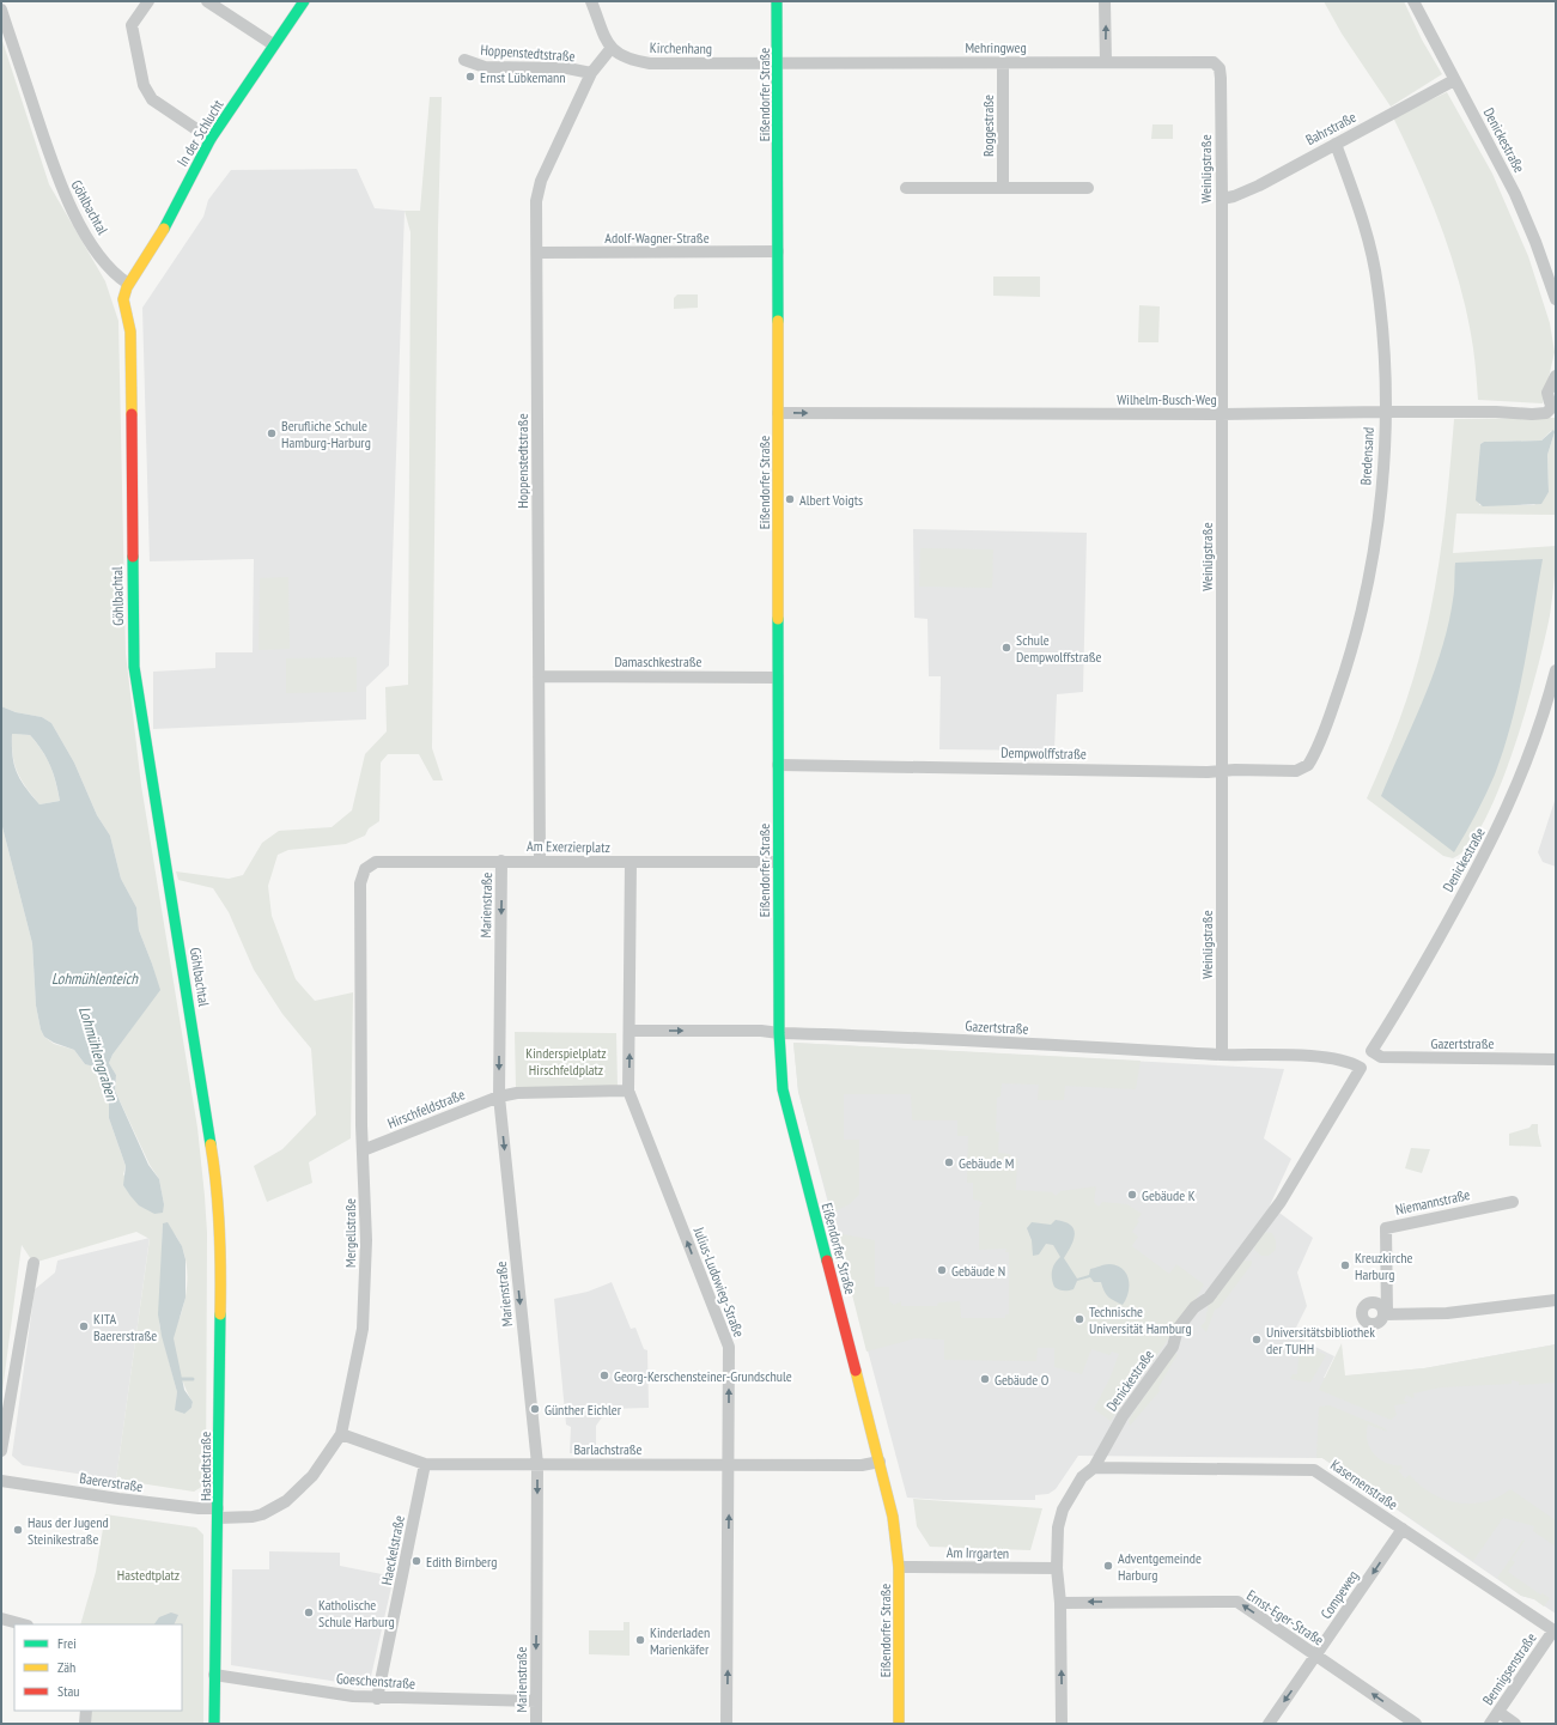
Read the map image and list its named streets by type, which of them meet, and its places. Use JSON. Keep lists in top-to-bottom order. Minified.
{"streets":{"street":["Mehringweg","Kirchenhang","Hoppenstedtstraße","Eißendorfer Straße","Roggestraße","Bahrstraße","In der Schlucht","Denickestraße","Weinligstraße","Göhlbachtal","Adolf-Wagner-Straße","Wilhelm-Busch-Weg","Bredensand","Damaschkestraße","Dempwolffstraße","Am Exerzierplatz","Marienstraße","Gazertstraße","Hirschfeldstraße","Niemannstraße","Mergellstraße","Julius-Ludowieg-Straße","Barlachstraße","Hastedtstraße","Baererstraße","Kasernenstraße","Haeckelstraße","Am Irrgarten","Compeweg","Ernst-Eger-Straße","Bennigsenstraße","Goeschenstraße"]},"crossings":[["Mehringweg","Kirchenhang"],["Mehringweg","Eißendorfer Straße"],["Mehringweg","Roggestraße"],["Mehringweg","Weinligstraße"],["Kirchenhang","Hoppenstedtstraße"],["Kirchenhang","Eißendorfer Straße"],["Hoppenstedtstraße","Adolf-Wagner-Straße"],["Hoppenstedtstraße","Damaschkestraße"],["Hoppenstedtstraße","Am Exerzierplatz"],["Eißendorfer Straße","Adolf-Wagner-Straße"],["Eißendorfer Straße","Wilhelm-Busch-Weg"],["Eißendorfer Straße","Damaschkestraße"],["Eißendorfer Straße","Dempwolffstraße"],["Eißendorfer Straße","Am Exerzierplatz"],["Eißendorfer Straße","Gazertstraße"],["Eißendorfer Straße","Barlachstraße"],["Eißendorfer Straße","Am Irrgarten"],["Bahrstraße","Denickestraße"],["Bahrstraße","Weinligstraße"],["Bahrstraße","Bredensand"],["In der Schlucht","Göhlbachtal"],["Denickestraße","Gazertstraße"],["Denickestraße","Kasernenstraße"],["Denickestraße","Am Irrgarten"],["Denickestraße","Ernst-Eger-Straße"],["Weinligstraße","Wilhelm-Busch-Weg"],["Weinligstraße","Dempwolffstraße"],["Weinligstraße","Gazertstraße"],["Göhlbachtal","Hastedtstraße"],["Wilhelm-Busch-Weg","Bredensand"],["Bredensand","Dempwolffstraße"],["Am Exerzierplatz","Marienstraße"],["Am Exerzierplatz","Mergellstraße"],["Am Exerzierplatz","Julius-Ludowieg-Straße"],["Marienstraße","Hirschfeldstraße"],["Marienstraße","Barlachstraße"],["Marienstraße","Goeschenstraße"],["Gazertstraße","Julius-Ludowieg-Straße"],["Hirschfeldstraße","Mergellstraße"],["Hirschfeldstraße","Julius-Ludowieg-Straße"],["Mergellstraße","Barlachstraße"],["Mergellstraße","Hastedtstraße"],["Mergellstraße","Baererstraße"],["Julius-Ludowieg-Straße","Barlachstraße"],["Barlachstraße","Haeckelstraße"],["Hastedtstraße","Baererstraße"],["Hastedtstraße","Goeschenstraße"],["Kasernenstraße","Compeweg"],["Kasernenstraße","Bennigsenstraße"],["Haeckelstraße","Goeschenstraße"],["Compeweg","Ernst-Eger-Straße"]],"one_way":["Wilhelm-Busch-Weg","Marienstraße","Julius-Ludowieg-Straße","Compeweg","Ernst-Eger-Straße"],"water":["Lohmühlenteich","Lohmühlengraben"],"parks":["Kinderspielplatz Hirschfeldplatz","Hastedtplatz"],"places":["Ernst Lübkemann","Berufliche Schule Hamburg-Harburg","Albert Voigts","Schule Dempwolffstraße","Gebäude M","Gebäude K","Kreuzkirche Harburg","Gebäude N","Technische Universität Hamburg","KITA Baererstraße","Universitätsbibliothek der TUHH","Georg-Kerschensteiner-Grundschule","Gebäude O","Günther Eichler","Haus der Jugend Steinikestraße","Edith Birnberg","Adventgemeinde Harburg","Katholische Schule Harburg","Kinderladen Marienkäfer"],"legend":["Frei","Zäh","Stau"]}
